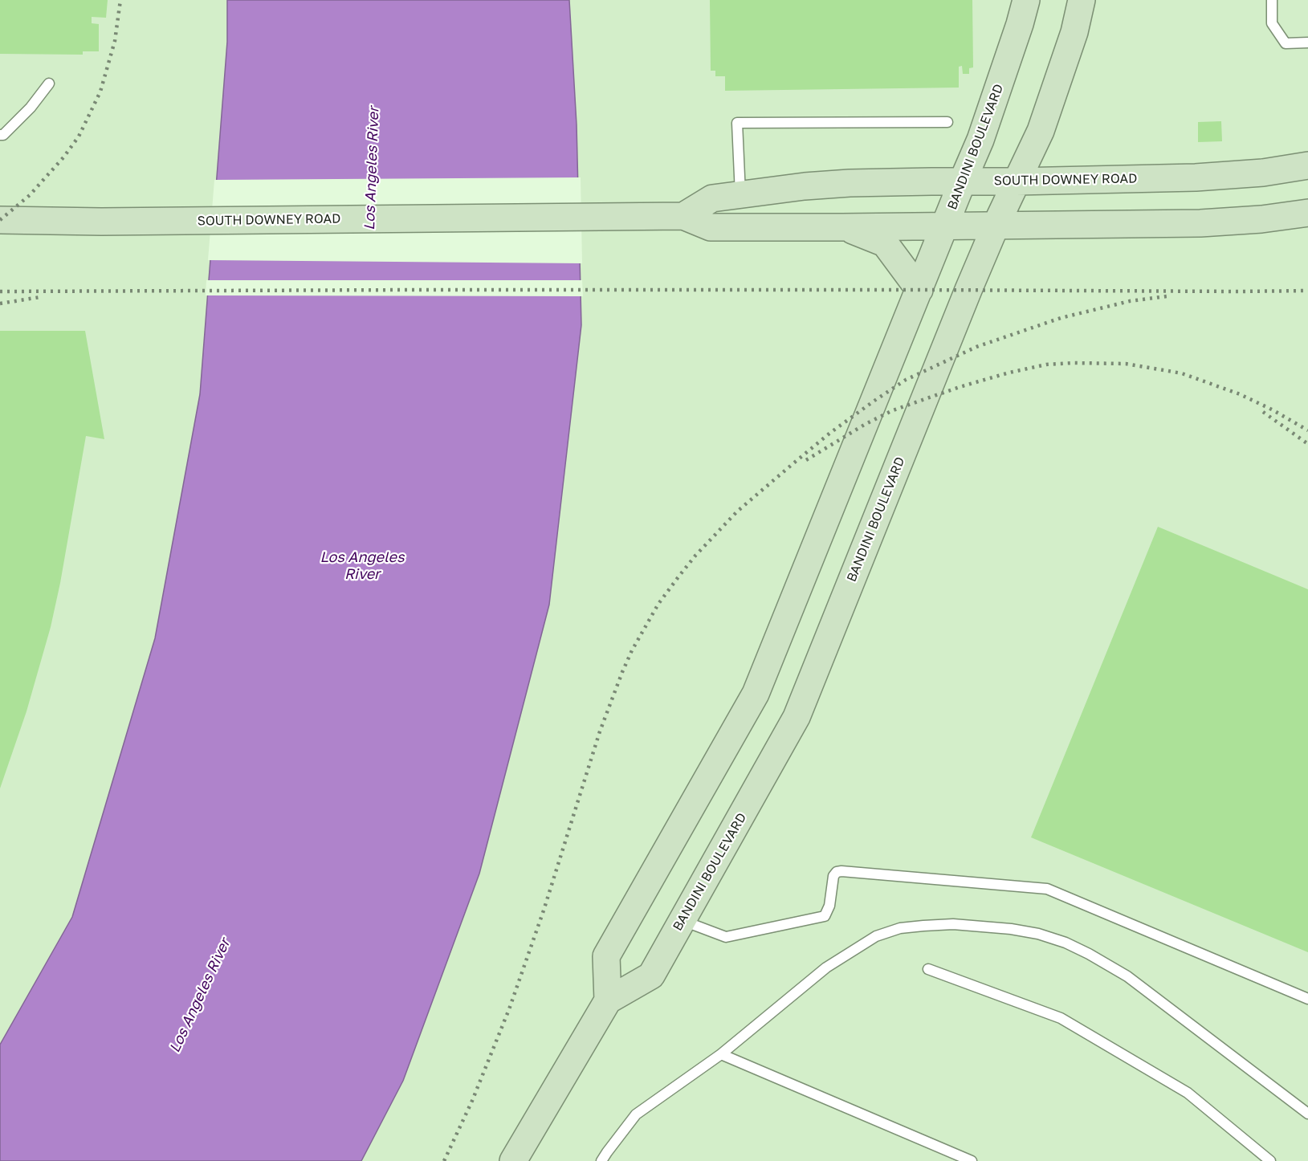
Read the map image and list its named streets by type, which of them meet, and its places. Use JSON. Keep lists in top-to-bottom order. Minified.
{"streets":{"main road":["BANDINI BOULEVARD","SOUTH DOWNEY ROAD"]},"crossings":[["BANDINI BOULEVARD","SOUTH DOWNEY ROAD"]],"water":["Los Angeles River"]}
